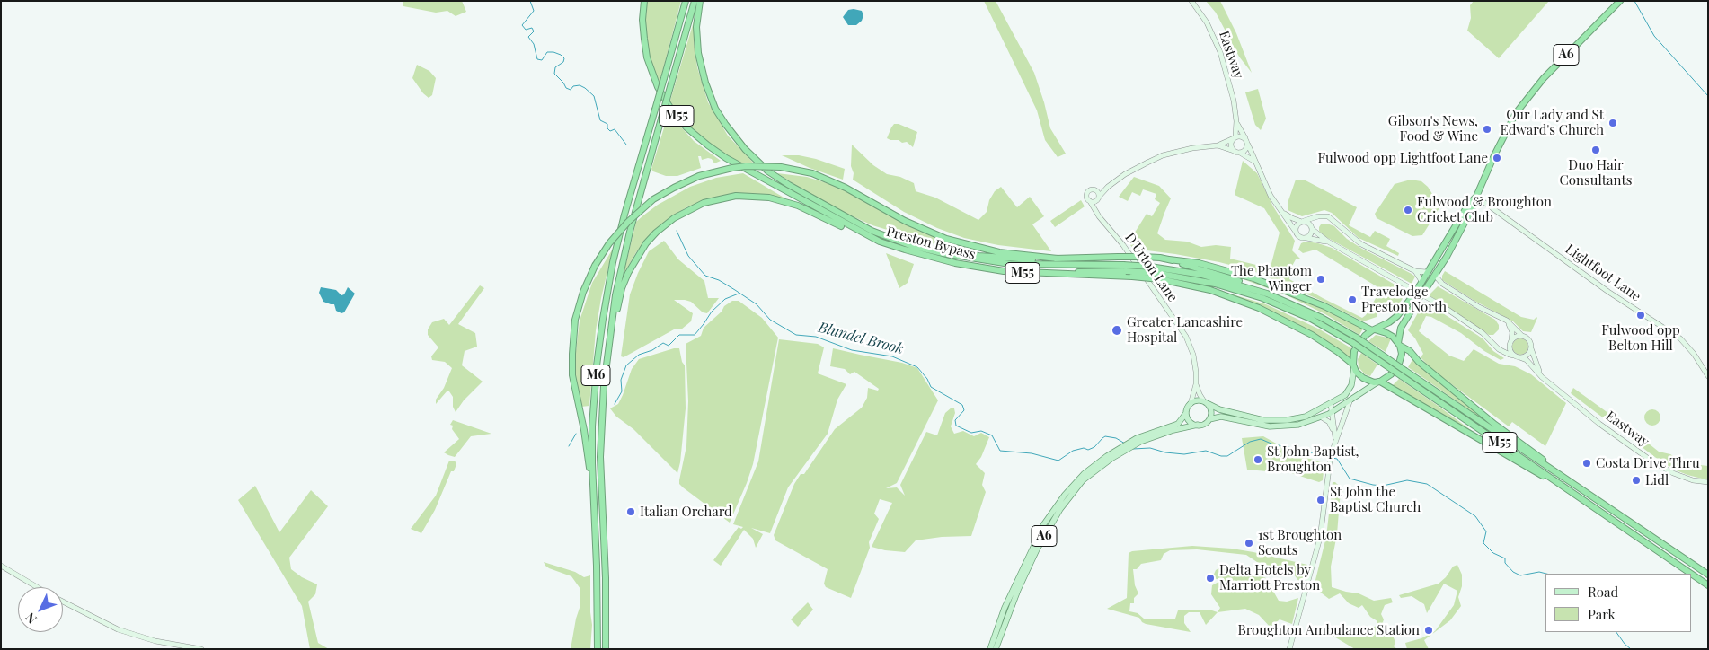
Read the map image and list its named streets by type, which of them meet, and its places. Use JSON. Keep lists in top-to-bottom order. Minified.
{"streets":{"highway":["A6","M55","Preston Bypass","M6"],"main road":["Eastway","D'Urton Lane","Lightfoot Lane"]},"crossings":[["A6","M55"],["A6","D'Urton Lane"],["A6","Lightfoot Lane"],["M55","Preston Bypass"],["M55","M6"],["Preston Bypass","M6"]],"water":["Blundel Brook"],"places":["Our Lady and St Edward's Church","Gibson's News, Food & Wine","Duo Hair Consultants","Fulwood opp Lightfoot Lane","Fulwood & Broughton Cricket Club","The Phantom Winger","Travelodge Preston North","Fulwood opp Belton Hill","Greater Lancashire Hospital","St John Baptist, Broughton","Costa Drive Thru","Lidl","St John the Baptist Church","Italian Orchard","1st Broughton Scouts","Delta Hotels by Marriott Preston","Broughton Ambulance Station"],"legend":["Road","Park"],"north":"bottom left"}
